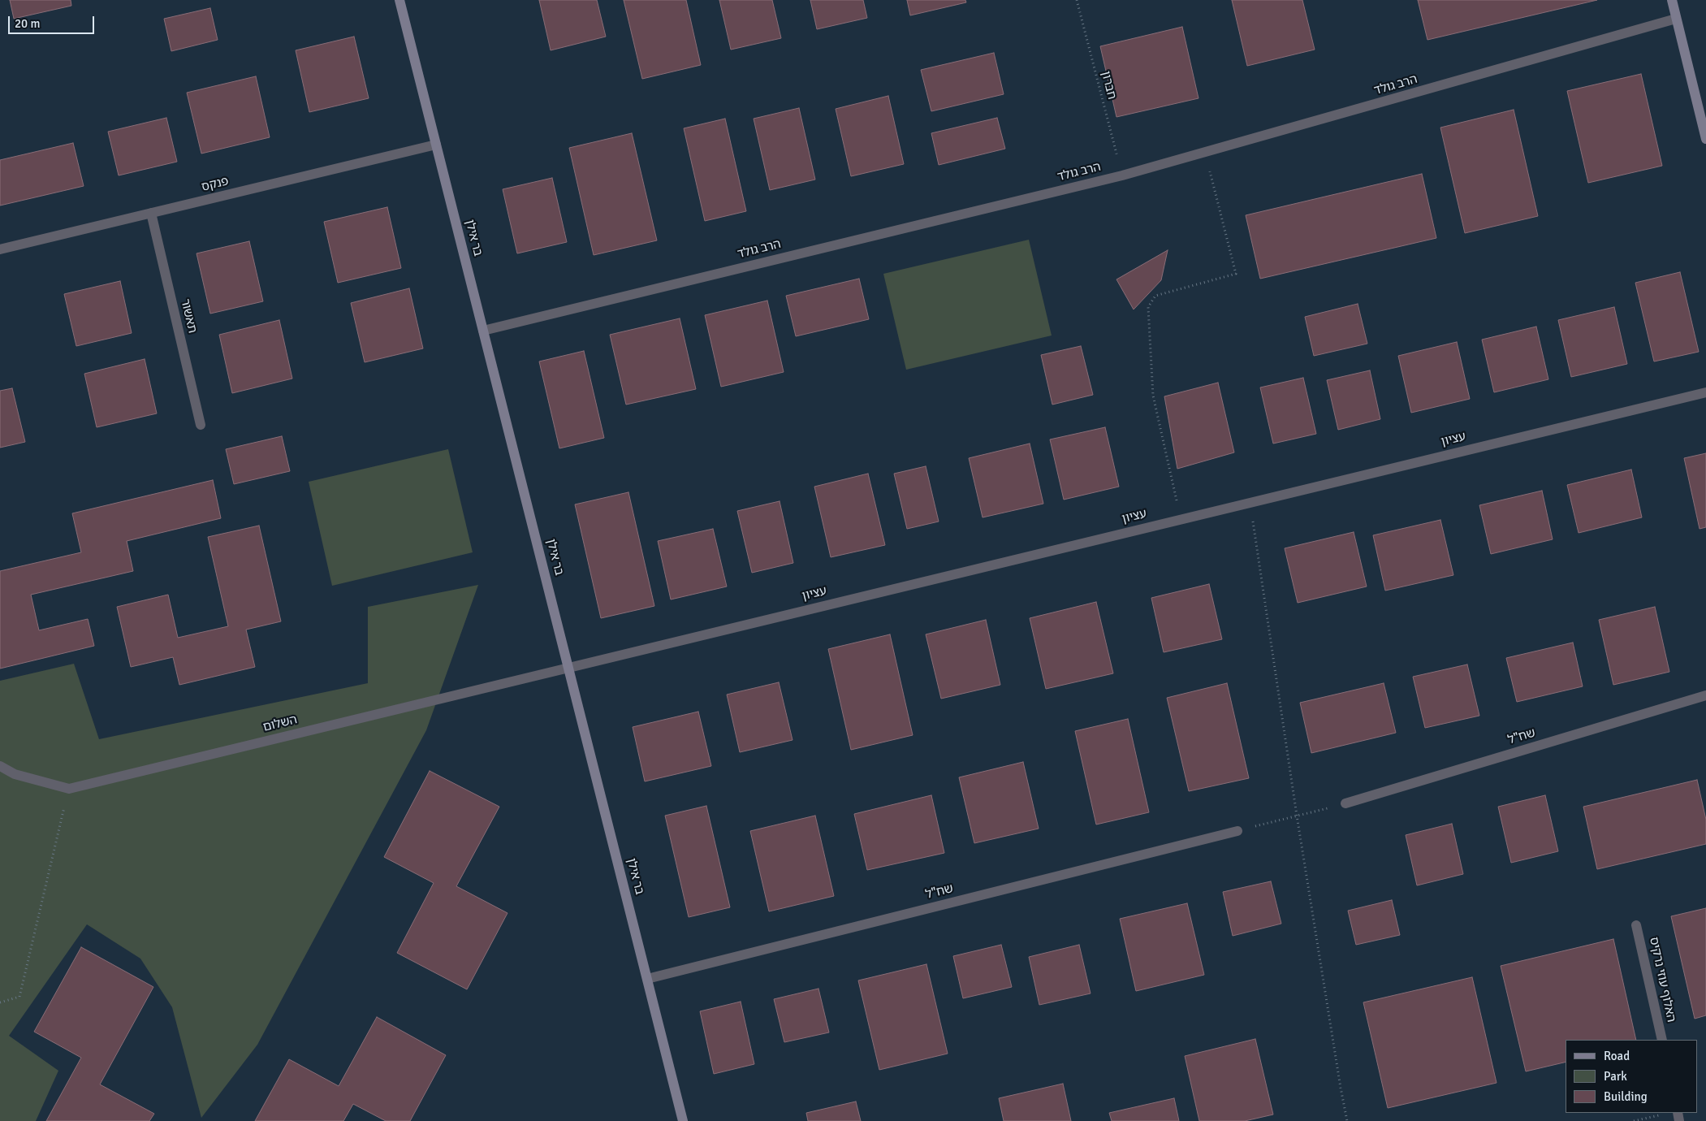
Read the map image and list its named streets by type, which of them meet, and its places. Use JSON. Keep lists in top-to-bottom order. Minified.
{"streets":{"street":["הרב גולד","פנקס","בר אילן","תאשור","עציון","השלום","שח\"ל","האלוף עוזי נרקיס"],"path":["חברון"]},"crossings":[["חברון","הרב גולד"],["הרב גולד","בר אילן"],["פנקס","בר אילן"],["פנקס","תאשור"],["בר אילן","עציון"],["בר אילן","השלום"],["בר אילן","שח\"ל"],["עציון","השלום"]],"legend":["Road","Park","Building"],"scale_bar":"20 m"}
